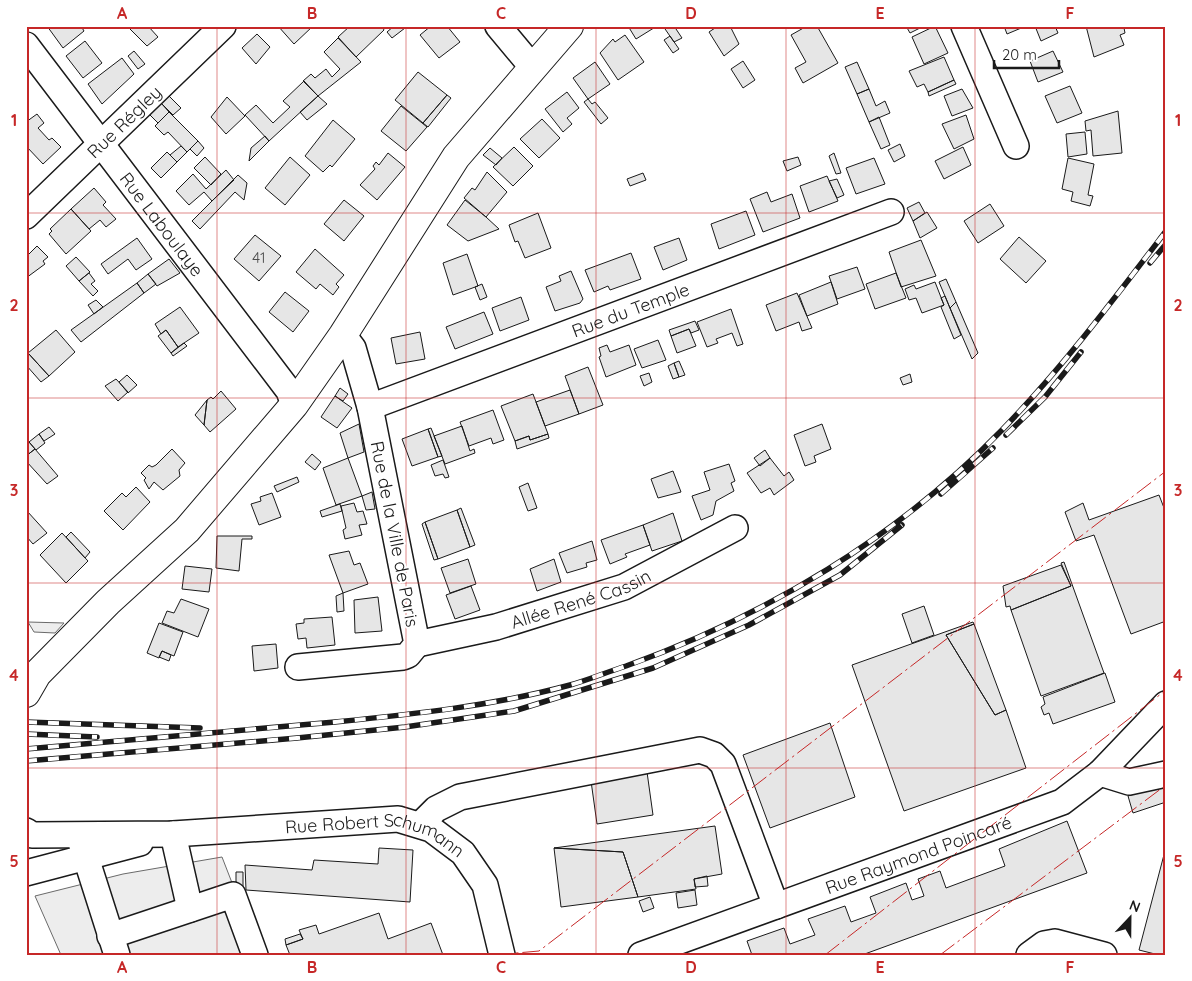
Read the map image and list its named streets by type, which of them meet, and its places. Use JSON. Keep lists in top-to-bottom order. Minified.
{"streets":{"street":["Rue Régley","Rue Laboulaye","Rue du Temple","Rue de la Ville de Paris","Allée René Cassin","Rue Robert Schumann","Rue Raymond Poincaré"]},"crossings":[["Rue Régley","Rue Laboulaye"],["Rue du Temple","Rue de la Ville de Paris"],["Rue de la Ville de Paris","Allée René Cassin"]],"house_numbers":["41"],"scale_bar":"20 m","north":"top","grid":{"columns":["A","B","C","D","E","F"],"rows":["1","2","3","4","5"]}}
